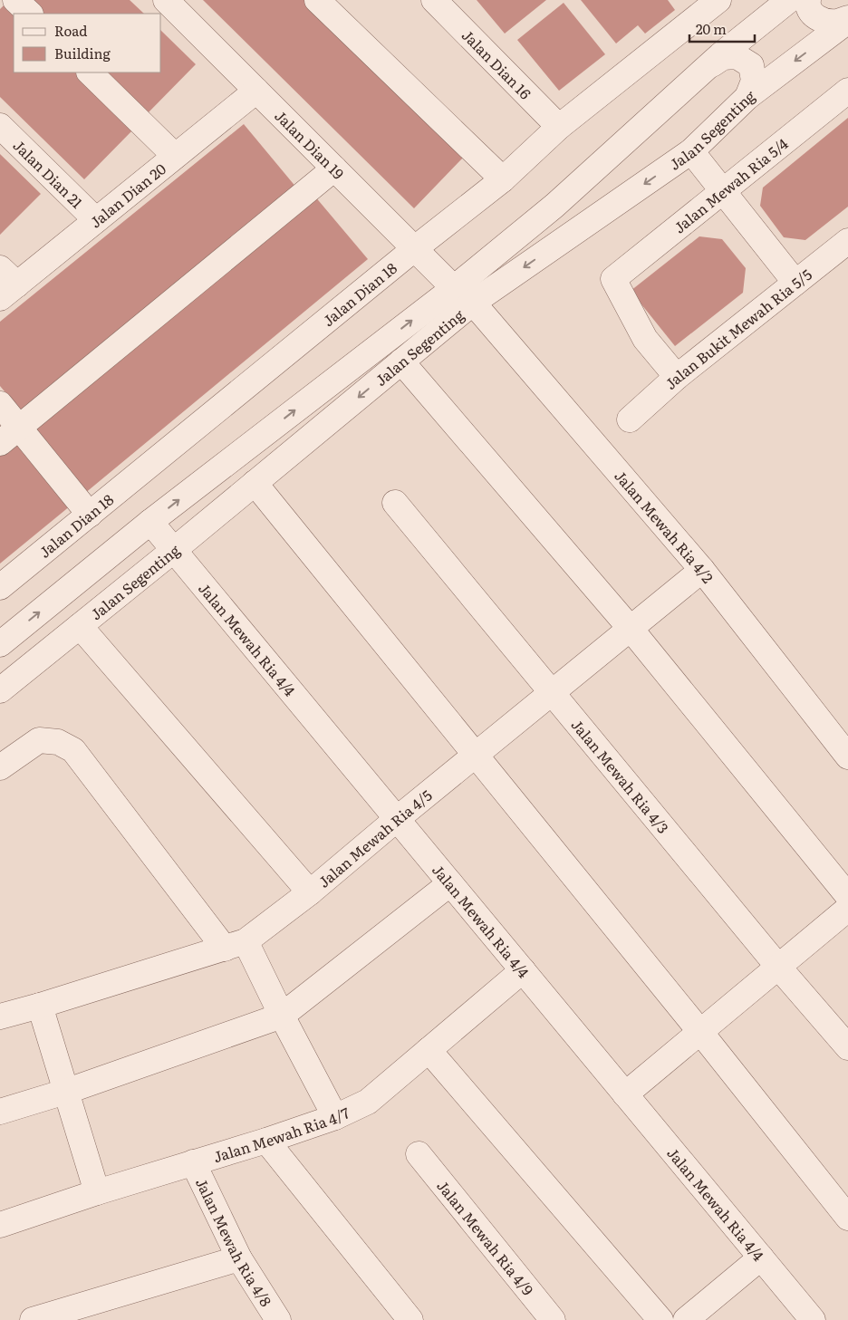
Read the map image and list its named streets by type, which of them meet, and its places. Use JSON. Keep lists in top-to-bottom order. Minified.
{"streets":{"street":["Jalan Dian 16","Jalan Segenting","Jalan Dian 19","Jalan Dian 21","Jalan Mewah Ria 5/4","Jalan Dian 20","Jalan Dian 18","Jalan Bukit Mewah Ria 5/5","Jalan Mewah Ria 4/2","Jalan Mewah Ria 4/4","Jalan Mewah Ria 4/3","Jalan Mewah Ria 4/5","Jalan Mewah Ria 4/7","Jalan Mewah Ria 4/9","Jalan Mewah Ria 4/8"]},"crossings":[["Jalan Dian 16","Jalan Dian 18"],["Jalan Segenting","Jalan Dian 19"],["Jalan Segenting","Jalan Mewah Ria 4/2"],["Jalan Segenting","Jalan Mewah Ria 4/4"],["Jalan Dian 19","Jalan Dian 20"],["Jalan Dian 19","Jalan Dian 18"],["Jalan Dian 21","Jalan Dian 20"],["Jalan Mewah Ria 5/4","Jalan Bukit Mewah Ria 5/5"],["Jalan Mewah Ria 4/2","Jalan Mewah Ria 4/5"],["Jalan Mewah Ria 4/4","Jalan Mewah Ria 4/5"],["Jalan Mewah Ria 4/4","Jalan Mewah Ria 4/7"],["Jalan Mewah Ria 4/3","Jalan Mewah Ria 4/5"],["Jalan Mewah Ria 4/7","Jalan Mewah Ria 4/8"]],"legend":["Road","Building"],"scale_bar":"20 m"}
